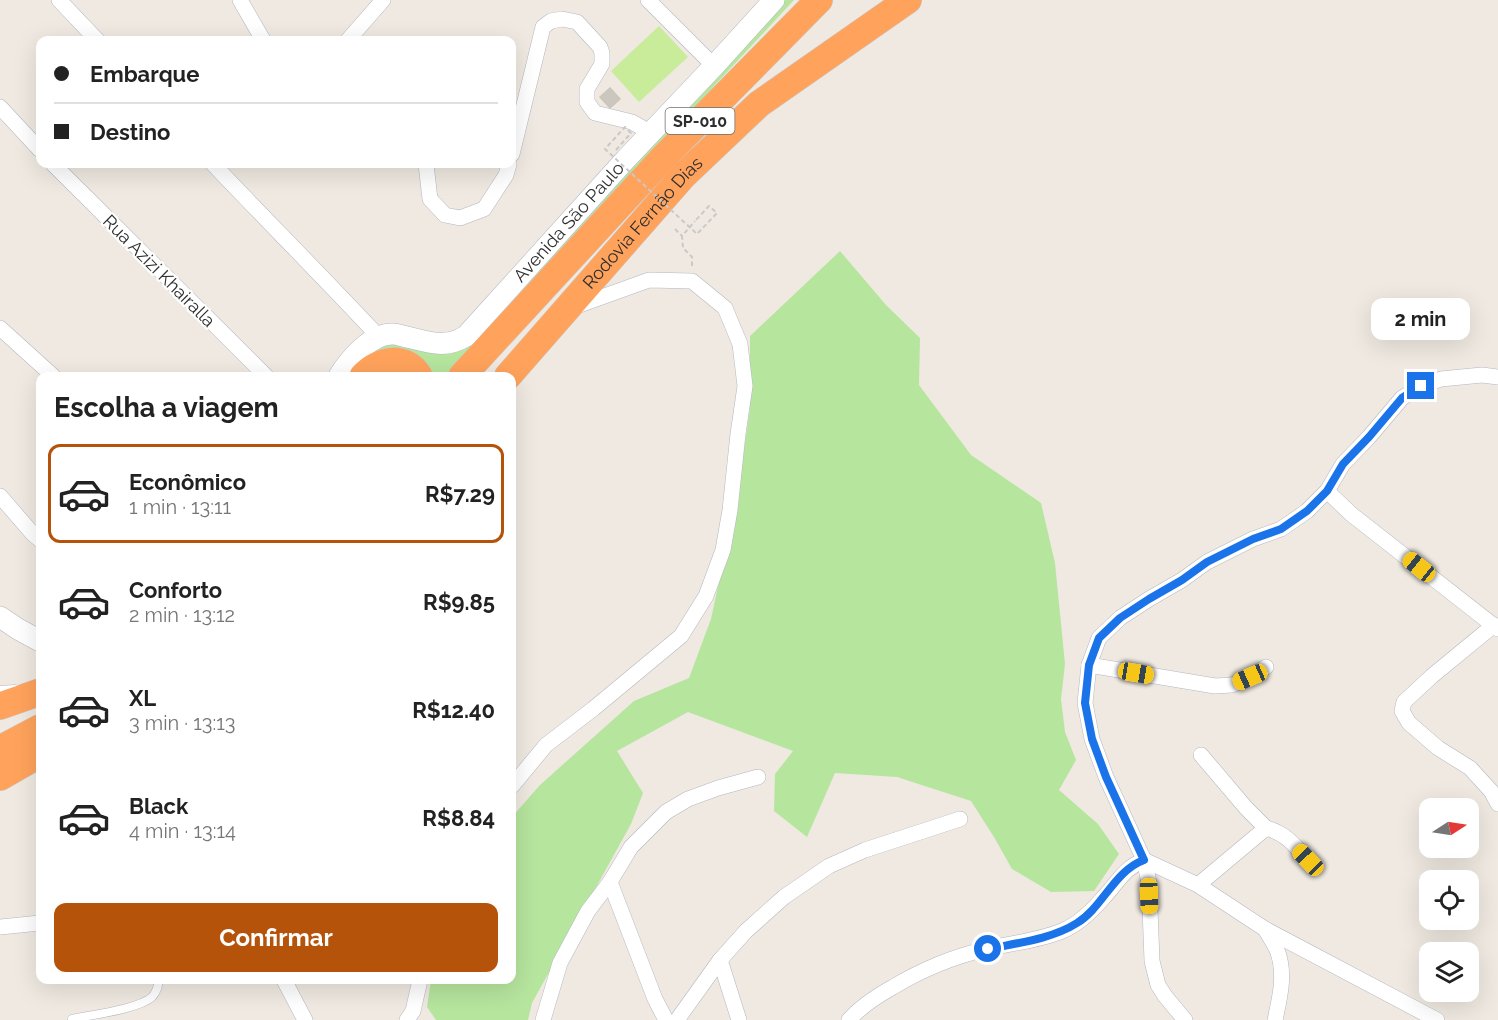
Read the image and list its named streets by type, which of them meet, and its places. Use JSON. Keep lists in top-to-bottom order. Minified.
{"streets":{"highway":["SP-010","Rodovia Fernão Dias"],"street":["Avenida São Paulo","Rua Azizi Khairalla"]},"north":"right","page":{"banner":["Embarque","Destino"],"bubble":"2 min","heading":"Escolha a viagem","list":[{"name":"Econômico","note":"1 min · 13:11","value":"R$7.29"},{"name":"Conforto","note":"2 min · 13:12","value":"R$9.85"},{"name":"XL","note":"3 min · 13:13","value":"R$12.40"},{"name":"Black","note":"4 min · 13:14","value":"R$8.84"}],"buttons":"Confirmar"}}
